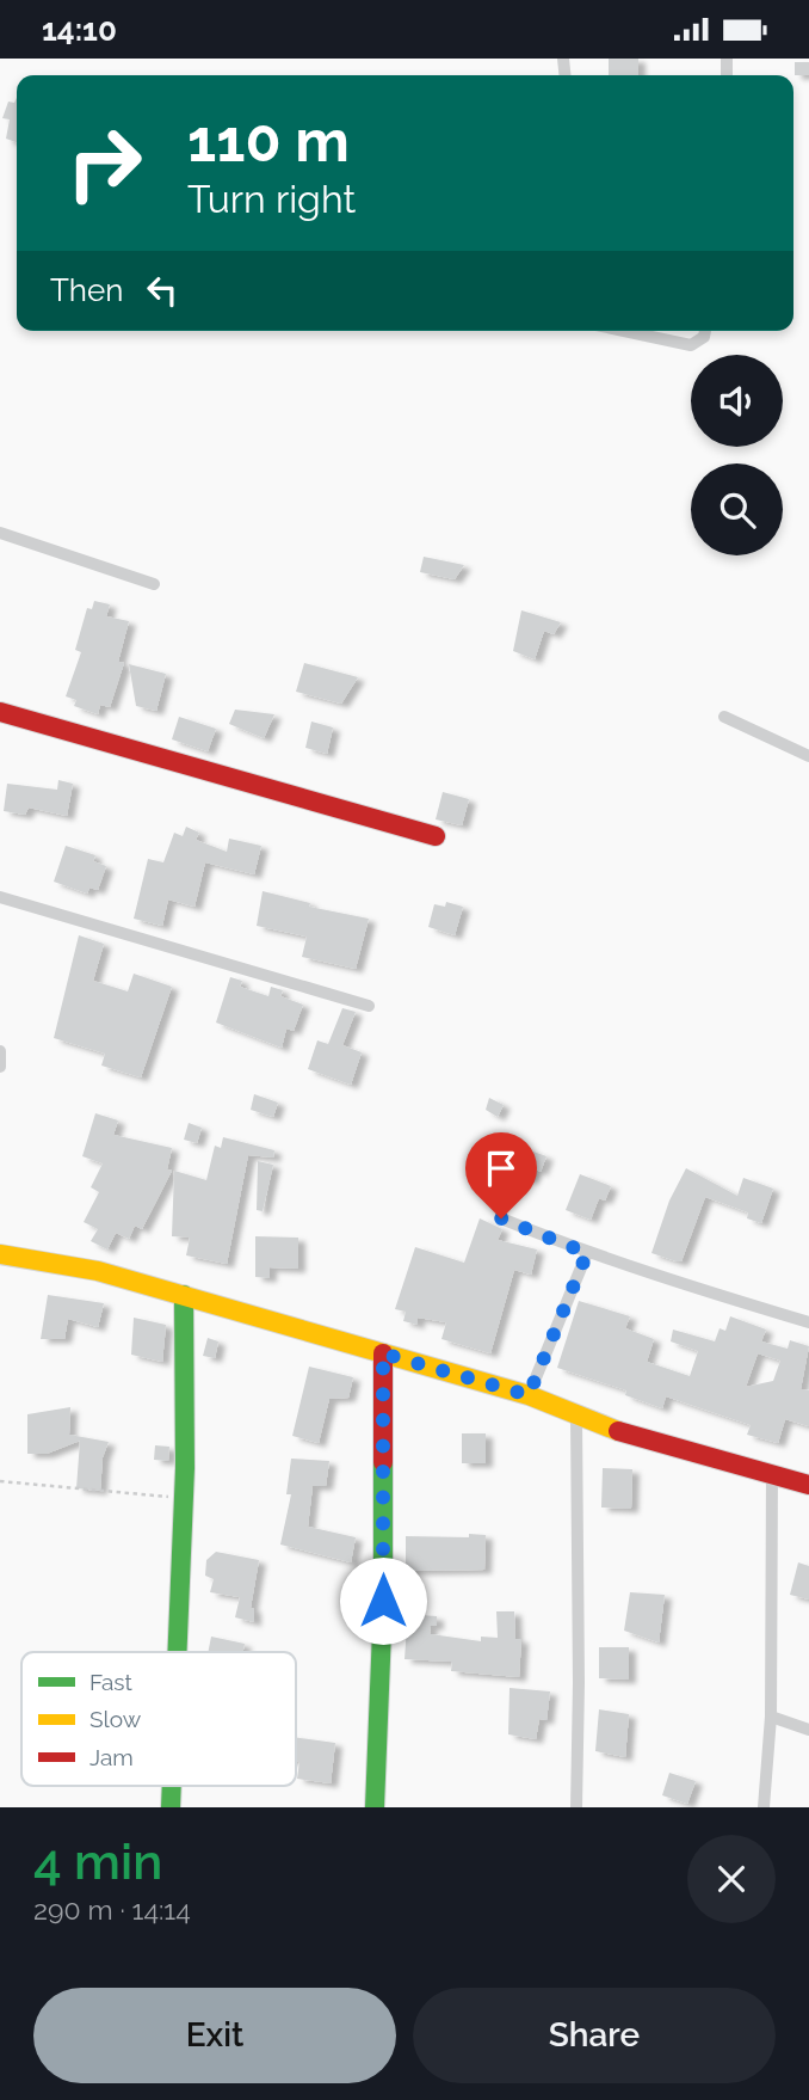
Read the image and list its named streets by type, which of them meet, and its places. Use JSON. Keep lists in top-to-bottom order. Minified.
{"legend":["Fast","Slow","Jam"],"page":{"status":"14:10","turn":["110 m","Turn right"],"then":"Then","heading":["4 min","290 m · 14:14"],"buttons":["Exit","Share"]}}
